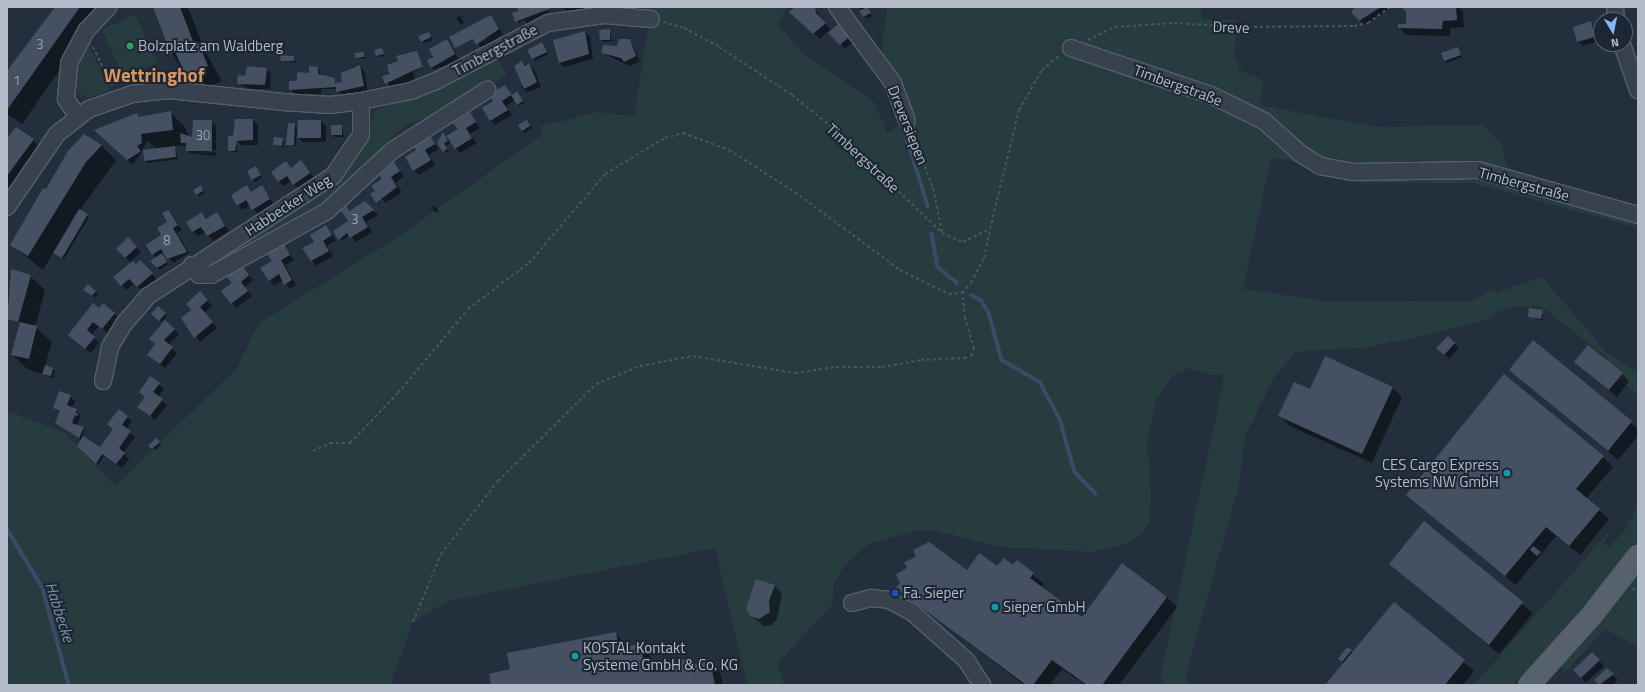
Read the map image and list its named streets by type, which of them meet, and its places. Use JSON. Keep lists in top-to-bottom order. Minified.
{"streets":{"street":["Timbergstraße","Dreversiepen","Habbecker Weg"],"path":["Dreve"]},"crossings":[["Dreve","Timbergstraße"],["Timbergstraße","Dreversiepen"],["Timbergstraße","Habbecker Weg"]],"districts":["Wettringhof"],"water":["Habbecke"],"places":["Bolzplatz am Waldberg","CES Cargo Express Systems NW GmbH","Fa. Sieper","Sieper GmbH","KOSTAL Kontakt Systeme GmbH & Co. KG"],"house_numbers":["3","1","30","3","8"],"north":"bottom"}
